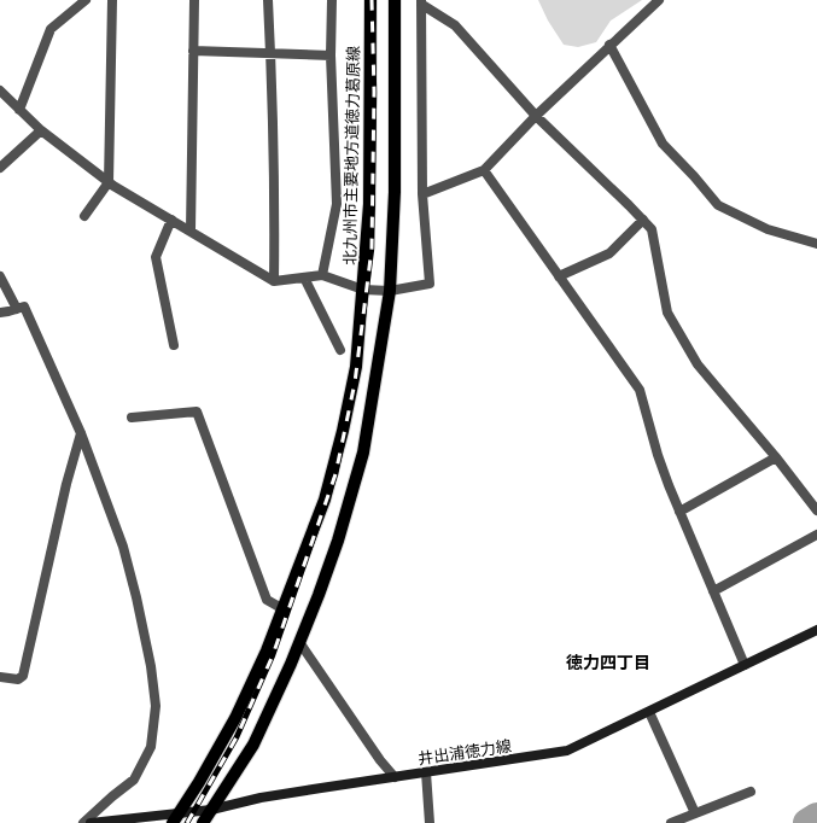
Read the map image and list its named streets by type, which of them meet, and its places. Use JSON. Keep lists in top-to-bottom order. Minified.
{"streets":{"main road":["北九州市主要地方道徳力葛原線","井出浦徳力線"]},"crossings":[["北九州市主要地方道徳力葛原線","井出浦徳力線"]],"districts":["徳力四丁目"]}
